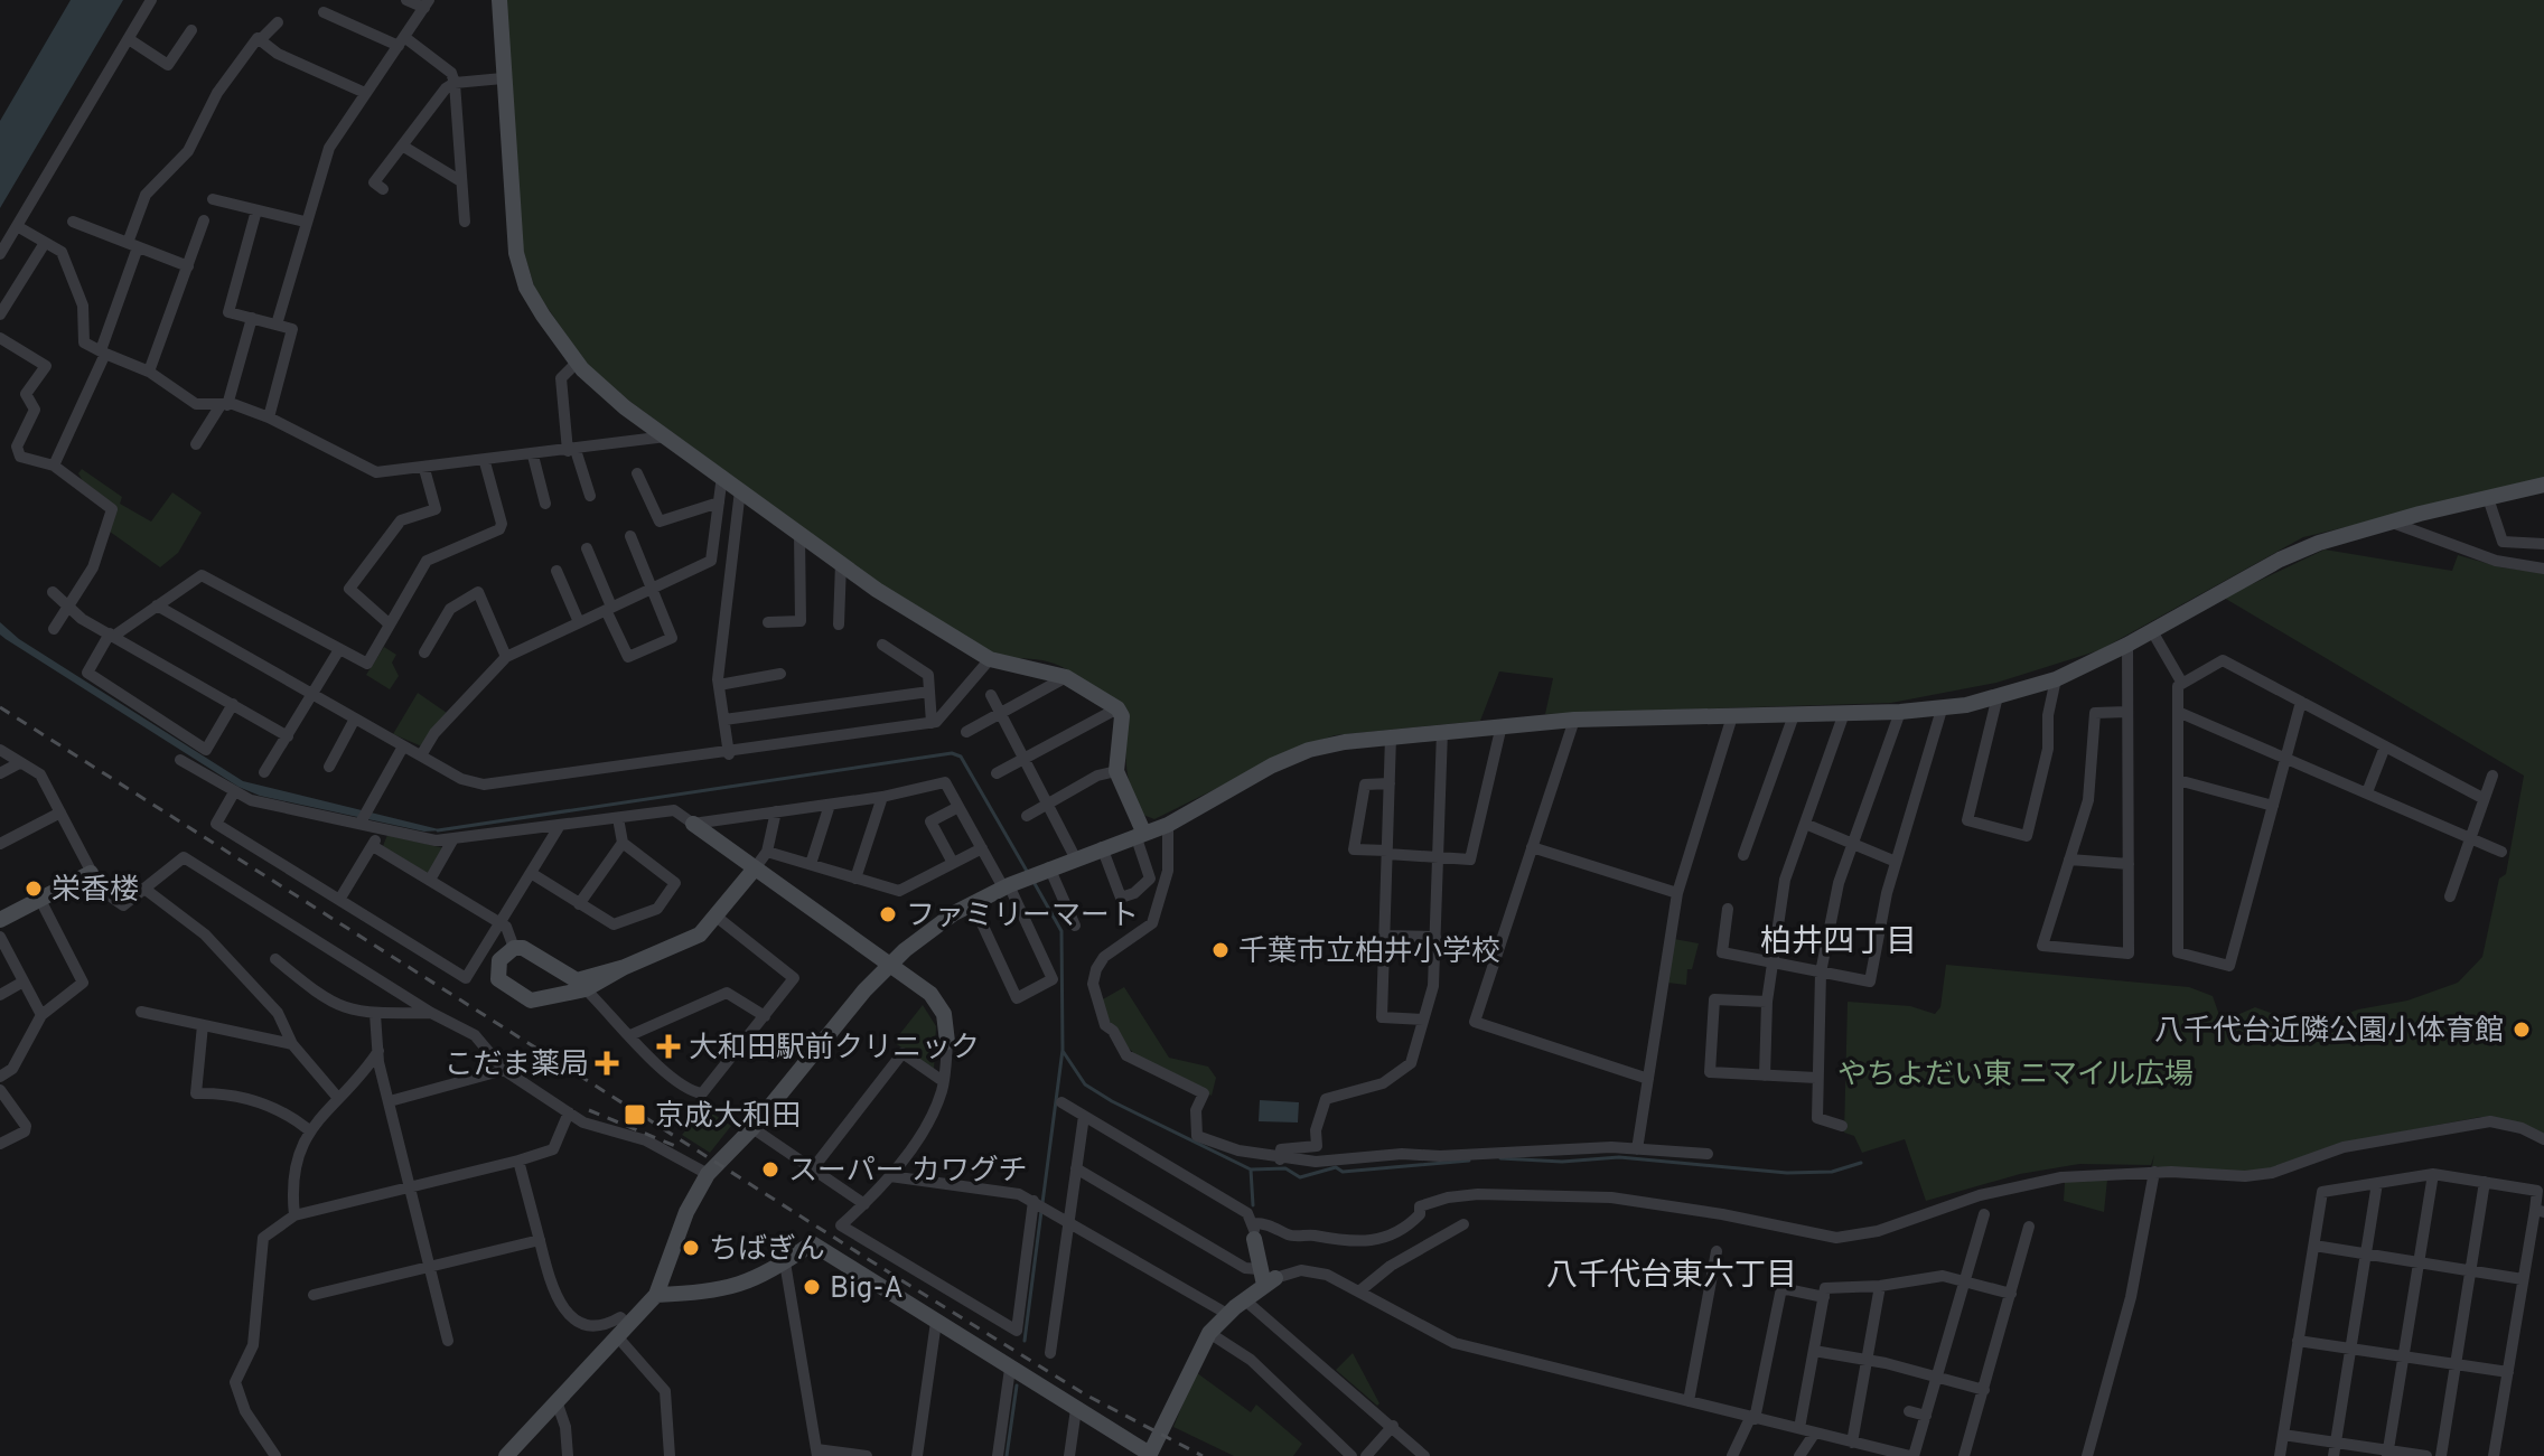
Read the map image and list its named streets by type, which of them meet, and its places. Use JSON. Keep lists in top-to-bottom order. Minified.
{"districts":["柏井四丁目","八千代台東六丁目"],"parks":["やちよだい東 ニマイル広場"],"places":{"other":["栄香楼","ファミリーマート","千葉市立柏井小学校","八千代台近隣公園小体育館","スーパー カワグチ","ちばぎん","Big-A"],"health":["大和田駅前クリニック","こだま薬局"],"transit":["京成大和田"]}}
